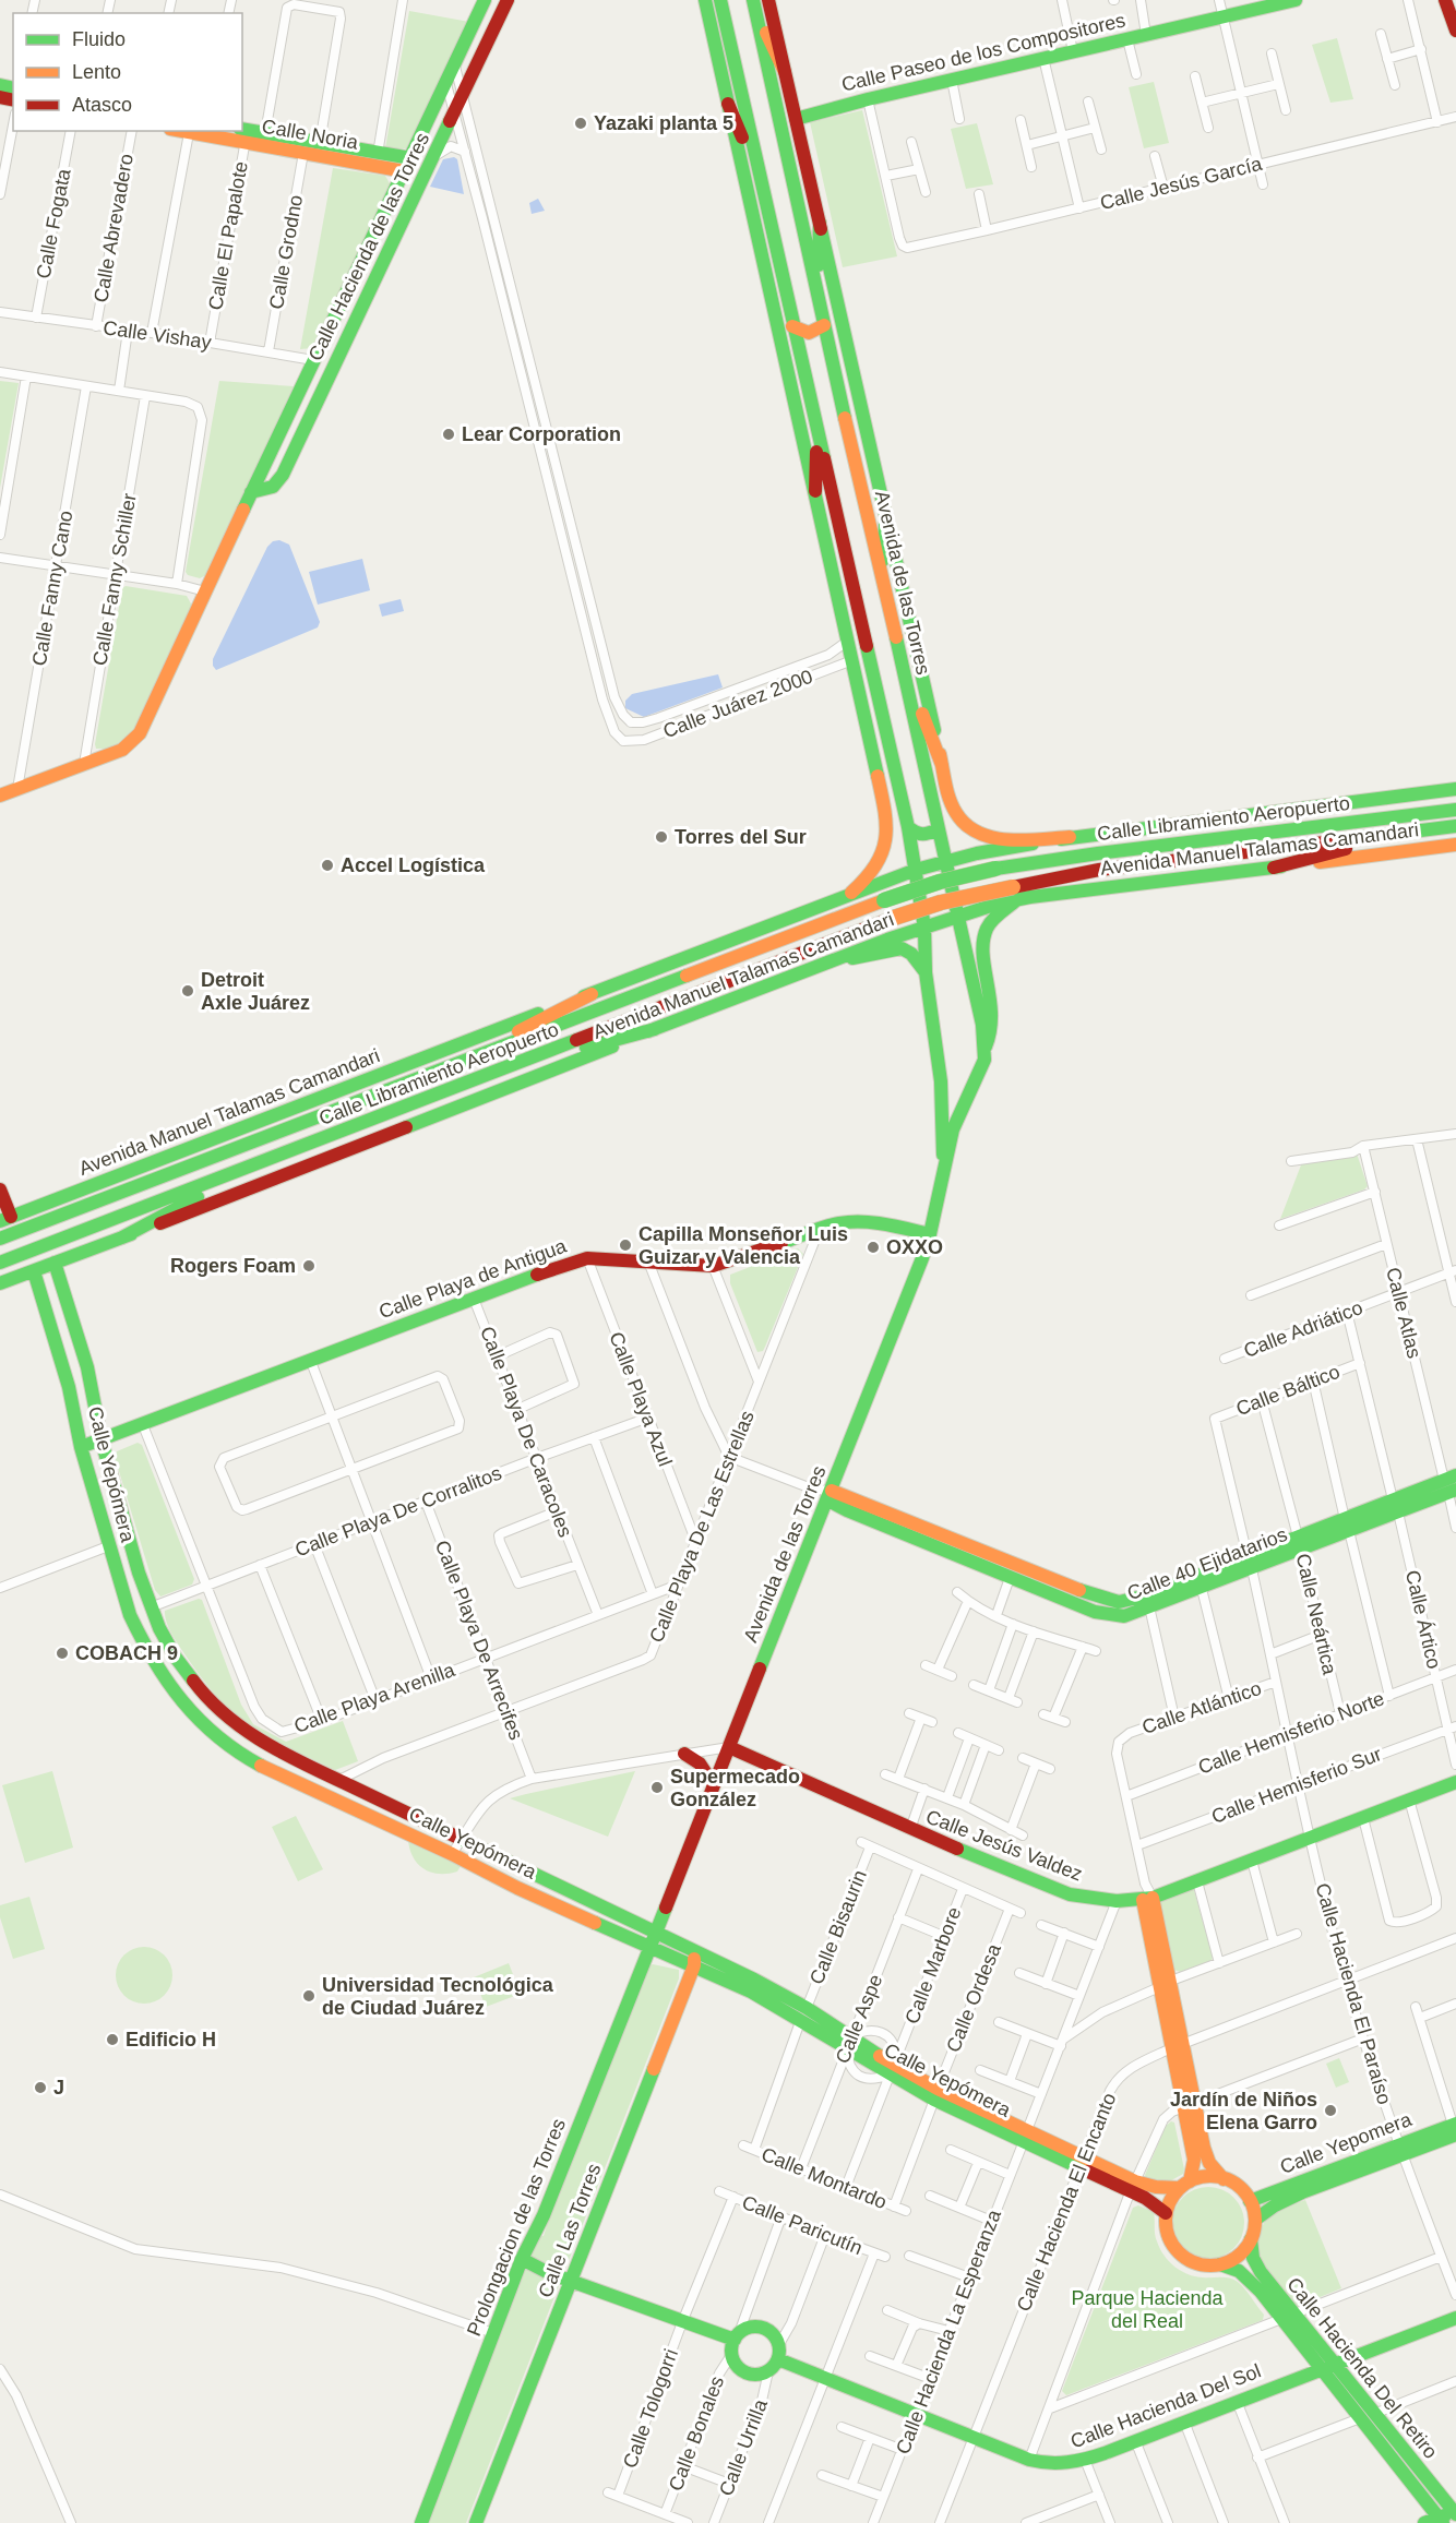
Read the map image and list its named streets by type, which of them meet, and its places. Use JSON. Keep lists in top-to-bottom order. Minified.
{"streets":{"main road":["Calle Paseo de los Compositores","Calle Noria","Calle Hacienda de las Torres","Avenida de las Torres","Calle Libramiento Aeropuerto","Avenida Manuel Talamas Camandari","Calle Playa de Antigua","Calle Yepómera","Calle 40 Ejidatarios","Calle Jesús Valdez","Calle Yepomera","Prolongacion de las Torres","Calle Las Torres","Calle Hacienda Del Retiro","Calle Hacienda Del Sol"],"street":["Calle Jesús García","Calle Fogata","Calle Abrevadero","Calle El Papalote","Calle Grodno","Calle Vishay","Calle Fanny Schiller","Calle Fanny Cano","Calle Juárez 2000","Calle Atlas","Calle Adriático","Calle Báltico","Calle Playa Azul","Calle Playa De Caracoles","Calle Playa De Corralitos","Calle Playa De Las Estrellas","Calle Neártica","Calle Ártico","Calle Playa De Arrecifes","Calle Playa Arenilla","Calle Atlántico","Calle Hemisferio Norte","Calle Hemisferio Sur","Calle Bisaurin","Calle Marbore","Calle Hacienda El Paraíso","Calle Ordesa","Calle Aspe","Calle Montardo","Calle Hacienda El Encanto","Calle Paricutín","Calle Hacienda La Esperanza","Calle Tologorri","Calle Bonales","Calle Urrilla"]},"crossings":[["Calle Paseo de los Compositores","Avenida de las Torres"],["Calle Noria","Calle El Papalote"],["Calle Noria","Calle Hacienda de las Torres"],["Calle Noria","Calle Grodno"],["Calle Fogata","Calle Vishay"],["Calle Abrevadero","Calle Vishay"],["Calle El Papalote","Calle Vishay"],["Calle Hacienda de las Torres","Calle Vishay"],["Calle Hacienda de las Torres","Calle Fanny Schiller"],["Calle Grodno","Calle Vishay"],["Avenida de las Torres","Avenida Manuel Talamas Camandari"],["Avenida de las Torres","Calle Playa de Antigua"],["Avenida de las Torres","Calle Yepómera"],["Avenida de las Torres","Calle 40 Ejidatarios"],["Avenida de las Torres","Calle Jesús Valdez"],["Avenida de las Torres","Prolongacion de las Torres"],["Calle Libramiento Aeropuerto","Avenida Manuel Talamas Camandari"],["Avenida Manuel Talamas Camandari","Calle Yepómera"],["Calle Playa de Antigua","Calle Playa Azul"],["Calle Playa de Antigua","Calle Playa De Caracoles"],["Calle Playa de Antigua","Calle Yepómera"],["Calle Playa de Antigua","Calle Playa De Las Estrellas"],["Calle Playa de Antigua","Calle Playa Arenilla"],["Calle Atlas","Calle Adriático"],["Calle Atlas","Calle 40 Ejidatarios"],["Calle Adriático","Calle Ártico"],["Calle Báltico","Calle Neártica"],["Calle Báltico","Calle Ártico"],["Calle Báltico","Calle Hacienda El Paraíso"],["Calle Playa Azul","Calle Playa De Corralitos"],["Calle Playa Azul","Calle Playa De Las Estrellas"],["Calle Playa De Caracoles","Calle Playa De Corralitos"],["Calle Playa De Caracoles","Calle Playa Arenilla"],["Calle Yepómera","Calle Playa De Corralitos"],["Calle Yepómera","Calle Playa De Las Estrellas"],["Calle Yepómera","Calle Bisaurin"],["Calle Yepómera","Calle Marbore"],["Calle Yepómera","Calle Ordesa"],["Calle Yepómera","Calle Aspe"],["Calle Yepómera","Calle Yepomera"],["Calle Yepómera","Calle Hacienda El Encanto"],["Calle Yepómera","Prolongacion de las Torres"],["Calle Yepómera","Calle Las Torres"],["Calle Yepómera","Calle Hacienda La Esperanza"],["Calle Yepómera","Calle Hacienda Del Retiro"],["Calle Playa De Corralitos","Calle Playa De Arrecifes"],["Calle Playa De Corralitos","Calle Playa Arenilla"],["Calle Playa De Las Estrellas","Calle Playa De Arrecifes"],["Calle Playa De Las Estrellas","Calle Playa Arenilla"],["Calle 40 Ejidatarios","Calle Neártica"],["Calle 40 Ejidatarios","Calle Ártico"],["Calle 40 Ejidatarios","Calle Hacienda El Paraíso"],["Calle Neártica","Calle Hemisferio Norte"],["Calle Ártico","Calle Hemisferio Norte"],["Calle Ártico","Calle Hemisferio Sur"],["Calle Playa De Arrecifes","Calle Playa Arenilla"],["Calle Atlántico","Calle Hemisferio Norte"],["Calle Atlántico","Calle Hemisferio Sur"],["Calle Atlántico","Calle Jesús Valdez"],["Calle Atlántico","Calle Hacienda El Paraíso"],["Calle Hemisferio Norte","Calle Hacienda El Paraíso"],["Calle Hemisferio Sur","Calle Hacienda El Paraíso"],["Calle Jesús Valdez","Calle Hacienda El Paraíso"],["Calle Jesús Valdez","Calle Hacienda La Esperanza"],["Calle Bisaurin","Calle Montardo"],["Calle Marbore","Calle Montardo"],["Calle Hacienda El Paraíso","Calle Yepomera"],["Calle Hacienda El Paraíso","Calle Hacienda El Encanto"],["Calle Ordesa","Calle Montardo"],["Calle Aspe","Calle Montardo"],["Calle Yepomera","Calle Hacienda Del Retiro"],["Calle Hacienda El Encanto","Calle Hacienda Del Sol"],["Calle Paricutín","Calle Tologorri"],["Calle Paricutín","Calle Urrilla"],["Calle Hacienda La Esperanza","Calle Hacienda Del Sol"],["Calle Hacienda Del Retiro","Calle Hacienda Del Sol"],["Calle Hacienda Del Sol","Calle Bonales"],["Calle Hacienda Del Sol","Calle Urrilla"],["Calle Tologorri","Calle Bonales"],["Calle Bonales","Calle Urrilla"]],"parks":["Parque Hacienda del Real"],"places":["Yazaki planta 5","Lear Corporation","Torres del Sur","Accel Logística","Detroit Axle Juárez","Capilla Monseñor Luis Guizar y Valencia","OXXO","Rogers Foam","COBACH 9","Supermecado González","Universidad Tecnológica de Ciudad Juárez","Edificio H","J","Jardín de Niños Elena Garro"],"legend":["Fluido","Lento","Atasco"]}
